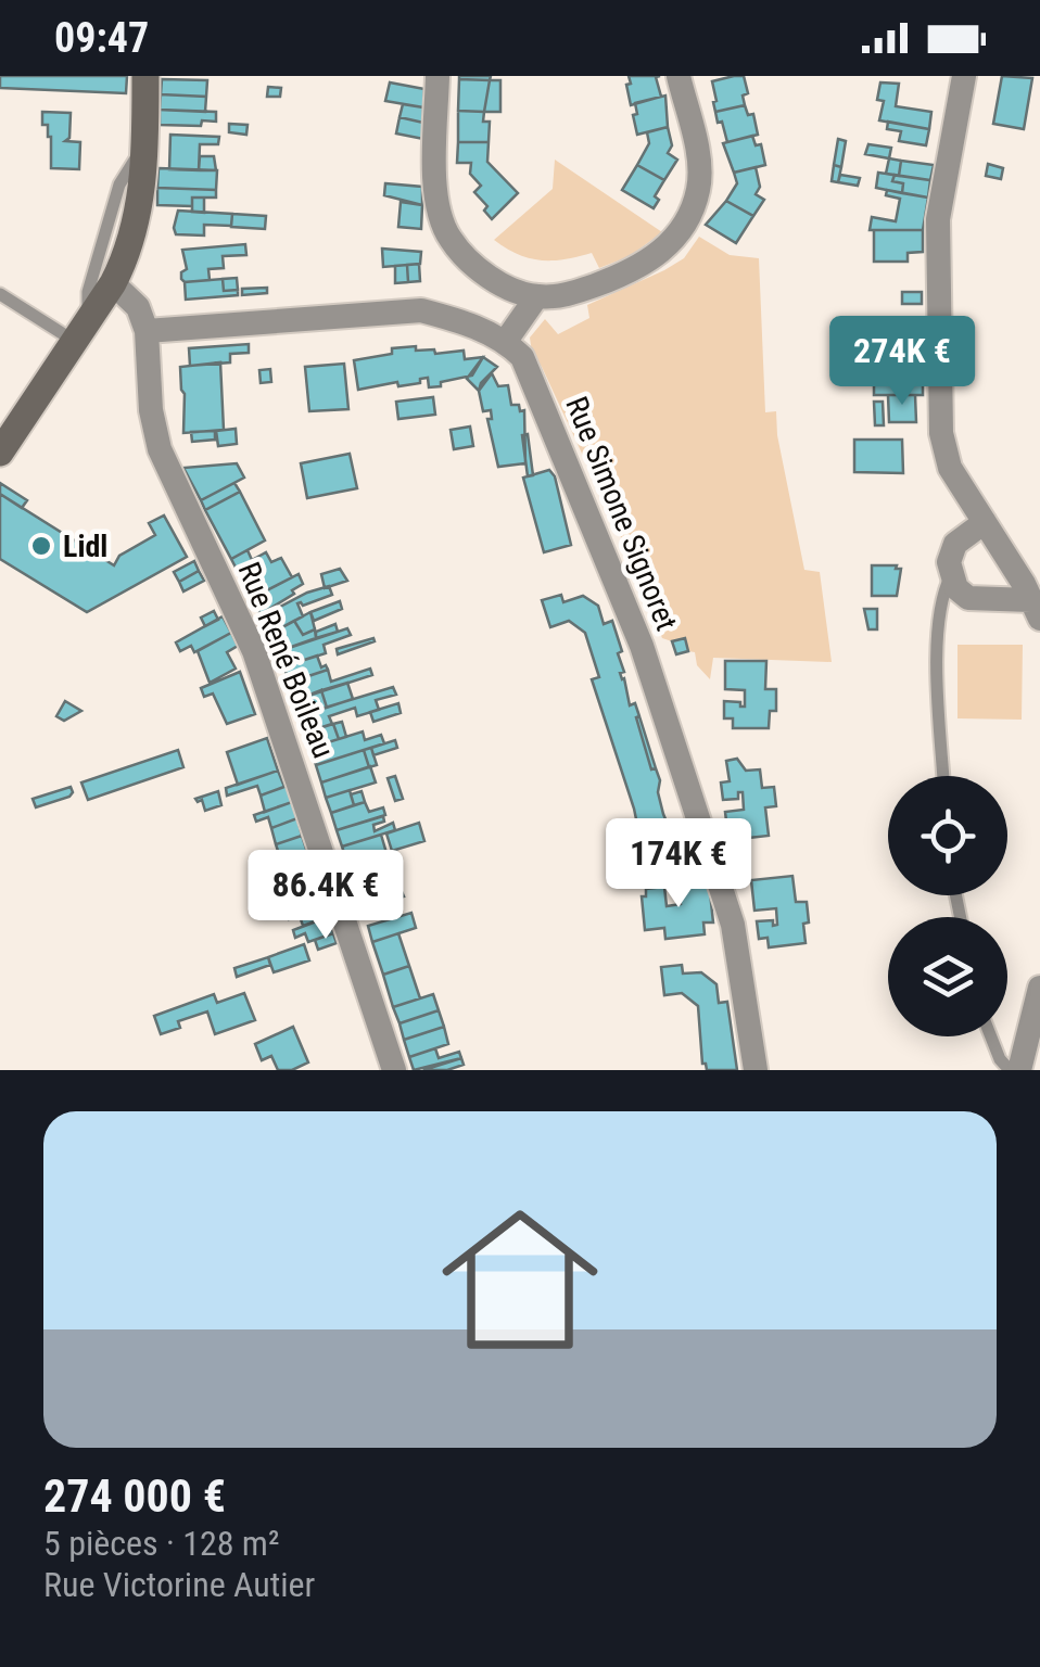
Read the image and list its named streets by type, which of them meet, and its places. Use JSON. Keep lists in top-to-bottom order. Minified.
{"streets":{"street":["Rue Simone Signoret","Rue René Boileau"]},"places":["Lidl"],"page":{"status":"09:47","price":["274K €","174K €","86.4K €"],"list":[{"name":"274 000 €","note":"5 pièces · 128 m² · Rue Victorine Autier"}]}}
